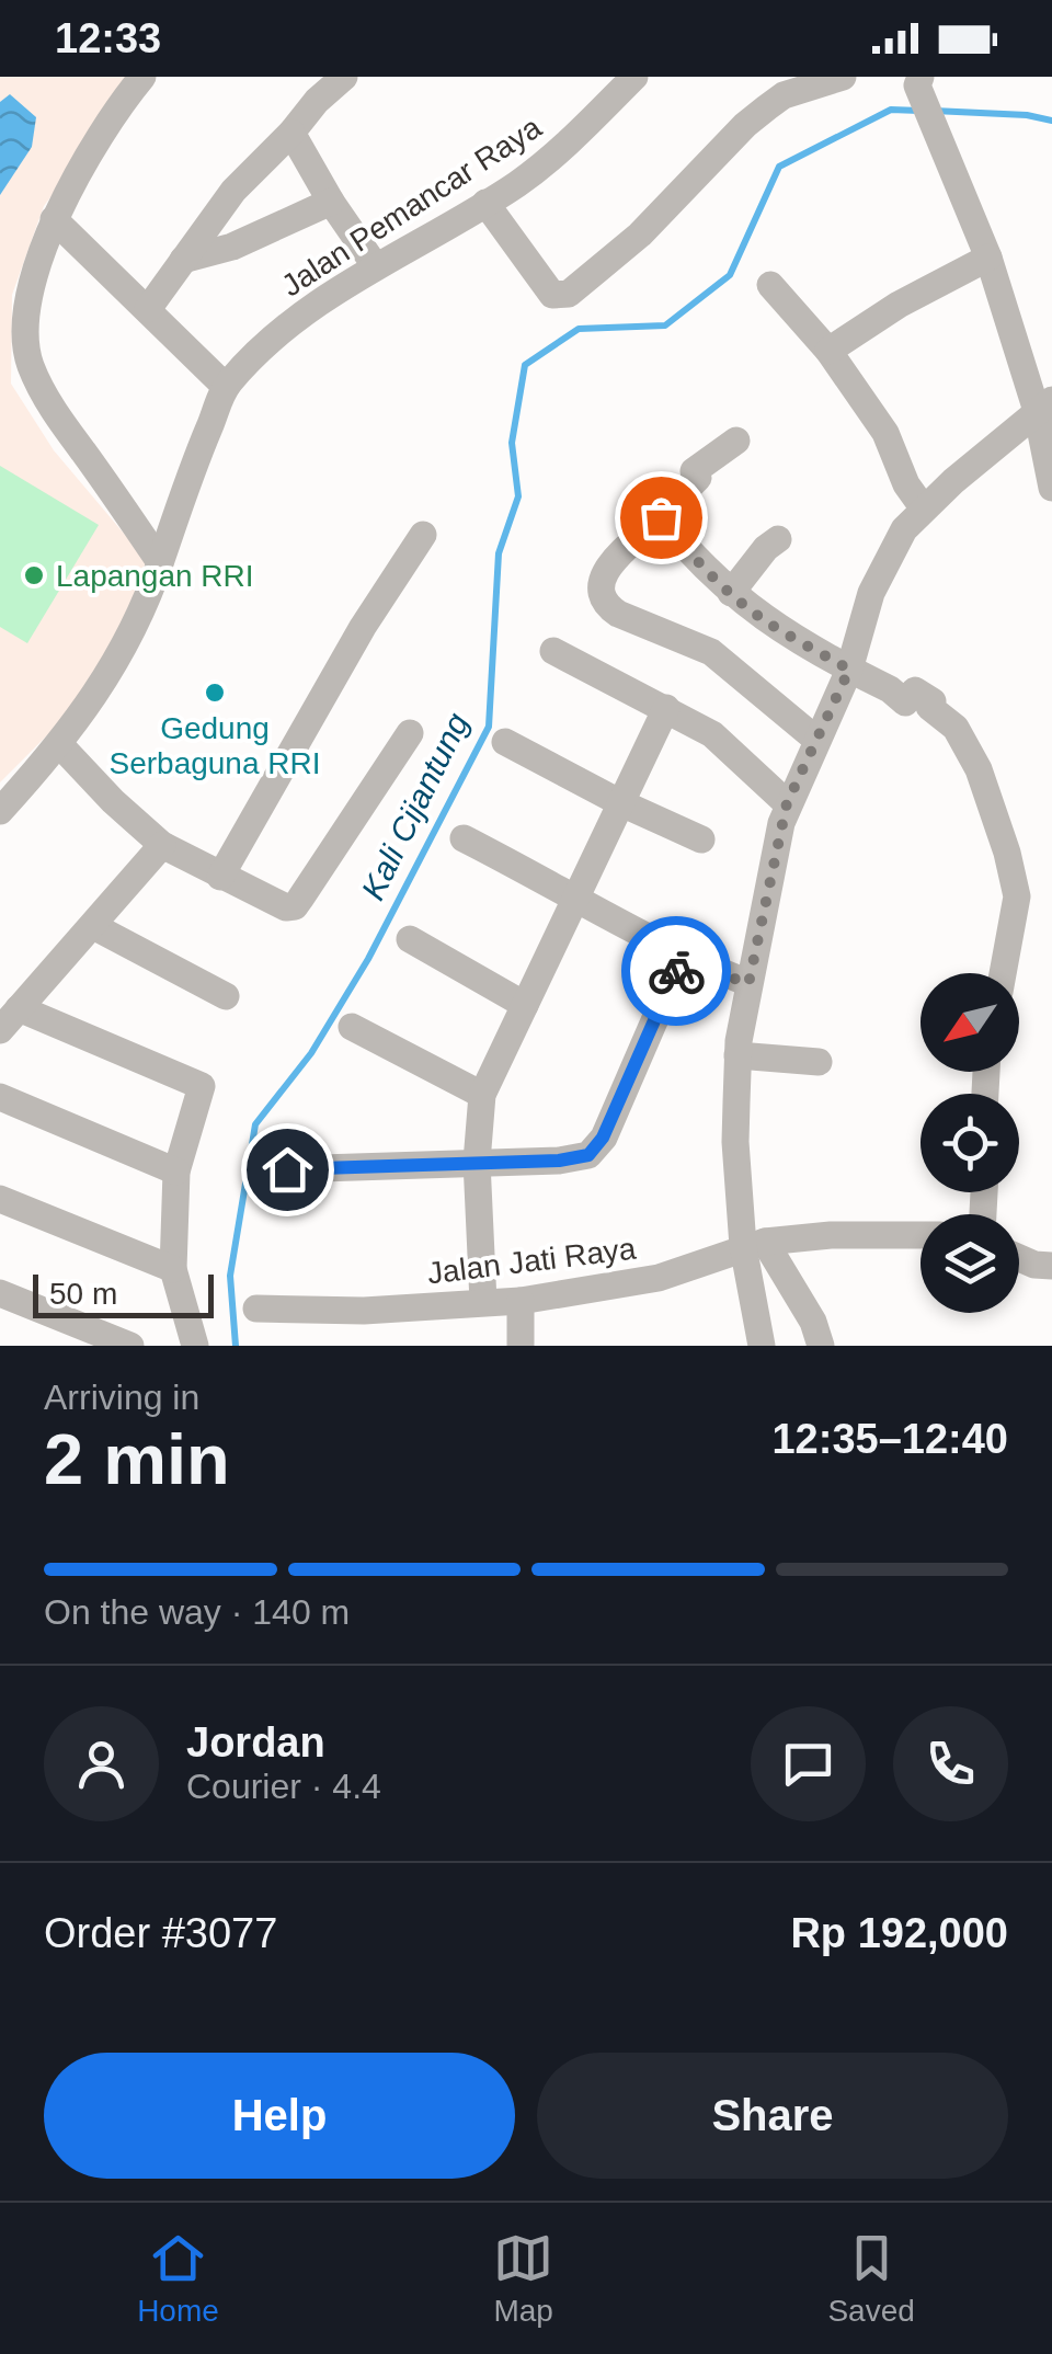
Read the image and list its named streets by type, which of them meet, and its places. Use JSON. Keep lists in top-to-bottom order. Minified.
{"streets":{"street":["Jalan Pemancar Raya","Jalan Jati Raya"]},"water":["Kali Cijantung"],"places":["Lapangan RRI","Gedung Serbaguna RRI"],"scale_bar":"50 m","north":"bottom left","page":{"status":"12:33","scale":"50 m","heading":["2 min","Arriving in","12:35–12:40"],"panel":["Jordan","Courier · 4.4","Order #3077","Rp 192,000"],"bar":"On the way · 140 m","buttons":["Help","Share"],"tabs":["Home","Map","Saved"]}}
